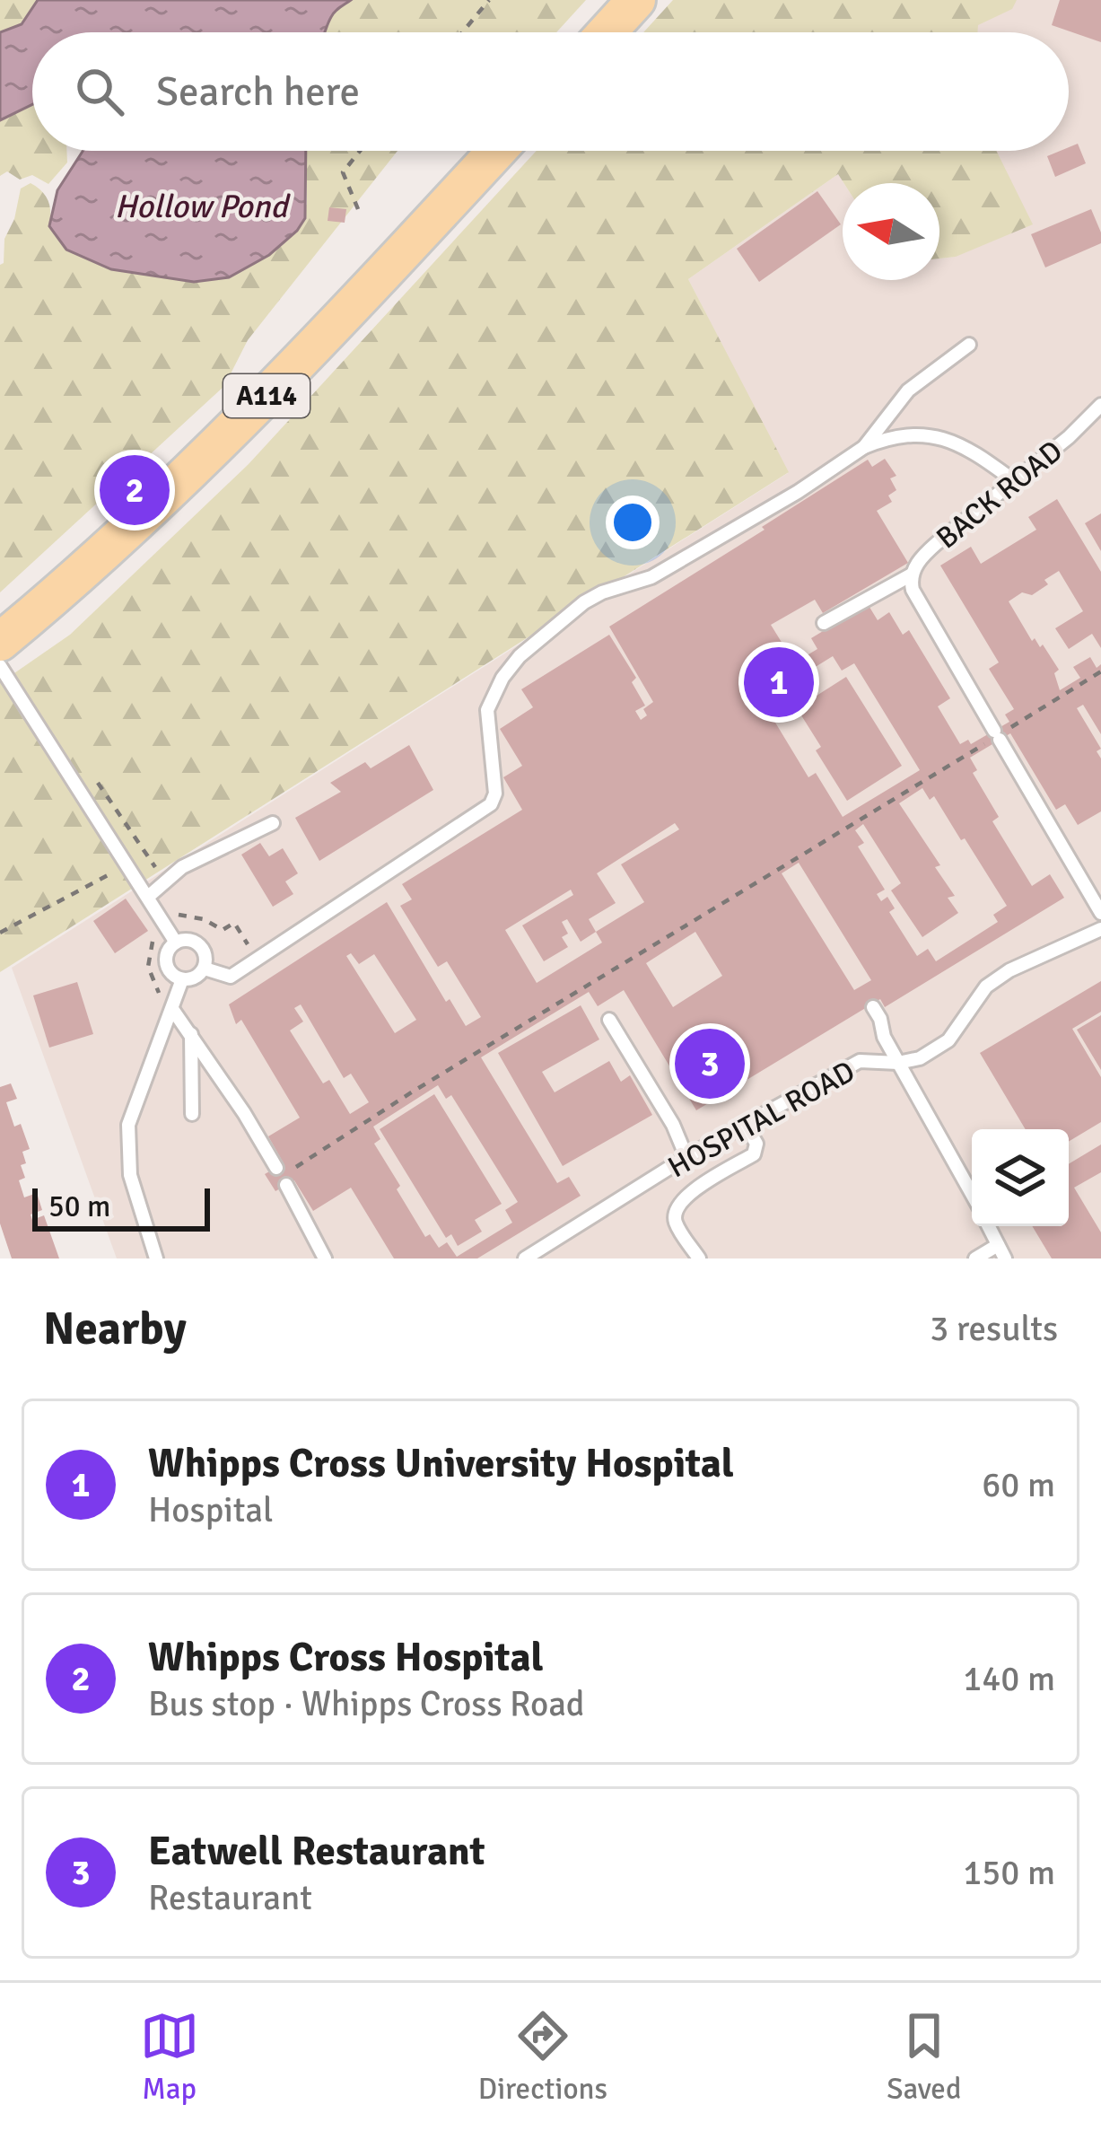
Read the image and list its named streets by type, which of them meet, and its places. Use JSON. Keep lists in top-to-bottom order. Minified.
{"streets":{"main road":["A114"],"lane":["BACK ROAD","HOSPITAL ROAD"]},"water":["Hollow Pond"],"scale_bar":"50 m","north":"left","page":{"search":"Search here","pins":["2","1","3"],"scale":"50 m","heading":["Nearby","3 results"],"list":[{"mark":"1","name":"Whipps Cross University Hospital","note":"Hospital","value":"60 m"},{"mark":"2","name":"Whipps Cross Hospital","note":"Bus stop · Whipps Cross Road","value":"140 m"},{"mark":"3","name":"Eatwell Restaurant","note":"Restaurant","value":"150 m"}],"nav":["Map","Directions","Saved"]}}
